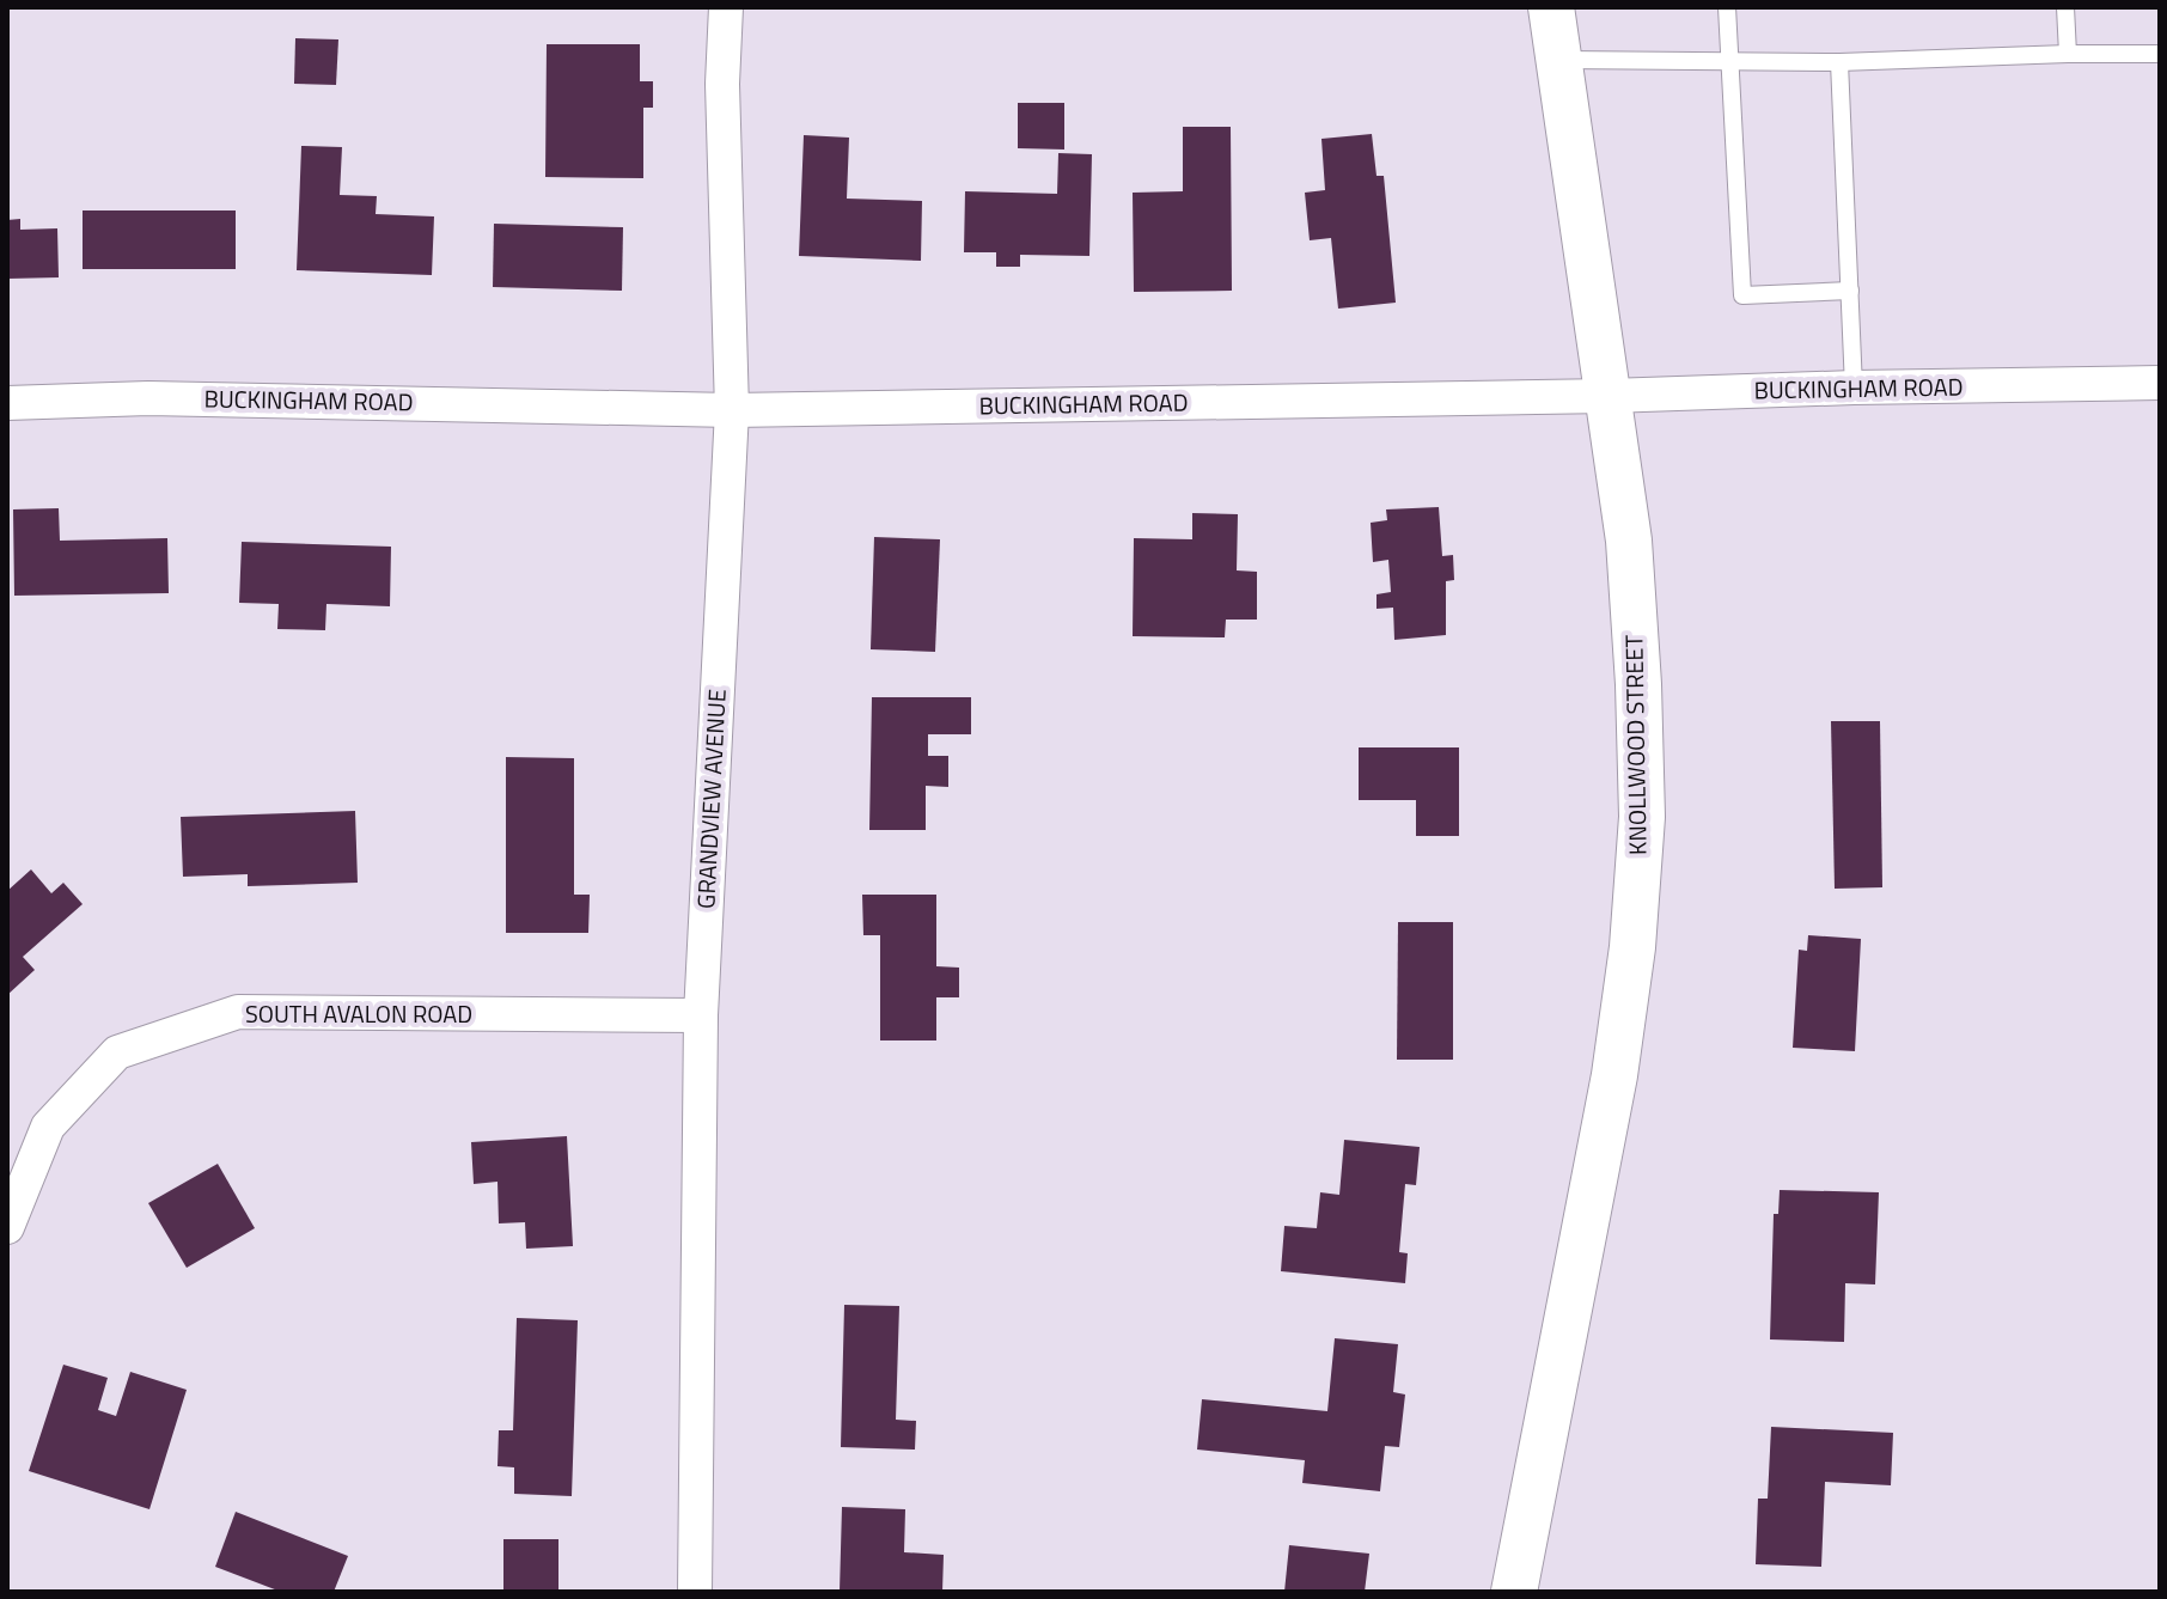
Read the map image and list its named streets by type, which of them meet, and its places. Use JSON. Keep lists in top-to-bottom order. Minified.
{"streets":{"main road":["KNOLLWOOD STREET"],"street":["BUCKINGHAM ROAD","GRANDVIEW AVENUE","SOUTH AVALON ROAD"]},"crossings":[["BUCKINGHAM ROAD","KNOLLWOOD STREET"],["BUCKINGHAM ROAD","GRANDVIEW AVENUE"],["GRANDVIEW AVENUE","SOUTH AVALON ROAD"]]}
